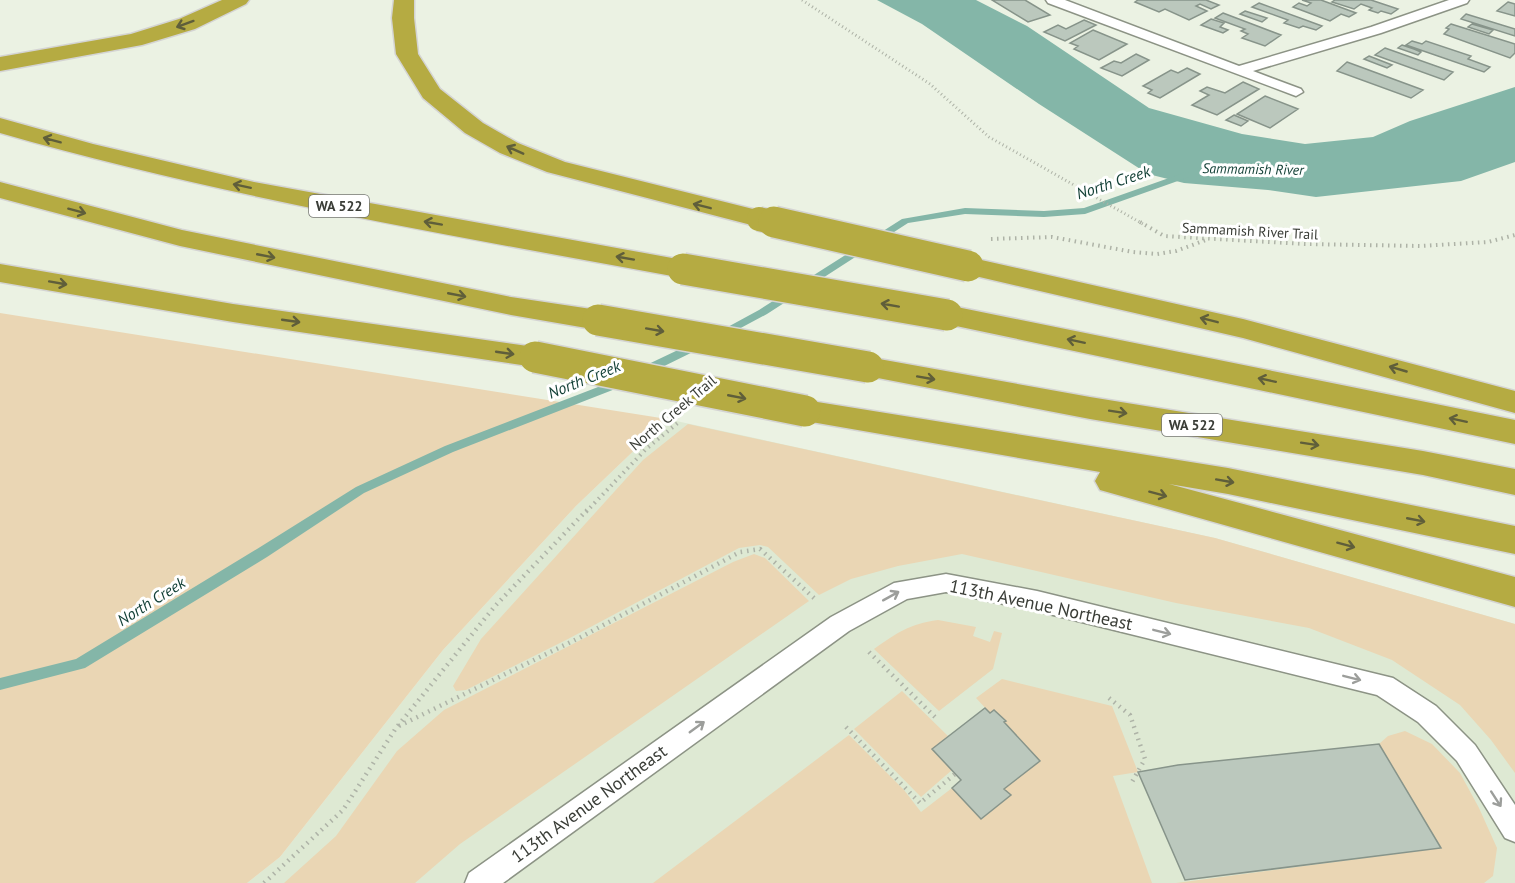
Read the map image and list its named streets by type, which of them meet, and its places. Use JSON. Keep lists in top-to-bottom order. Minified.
{"streets":{"highway":["WA 522"],"lane":["113th Avenue Northeast"],"path":["Sammamish River Trail","North Creek Trail"]},"one_way":["113th Avenue Northeast"],"water":["Sammamish River","North Creek"]}
